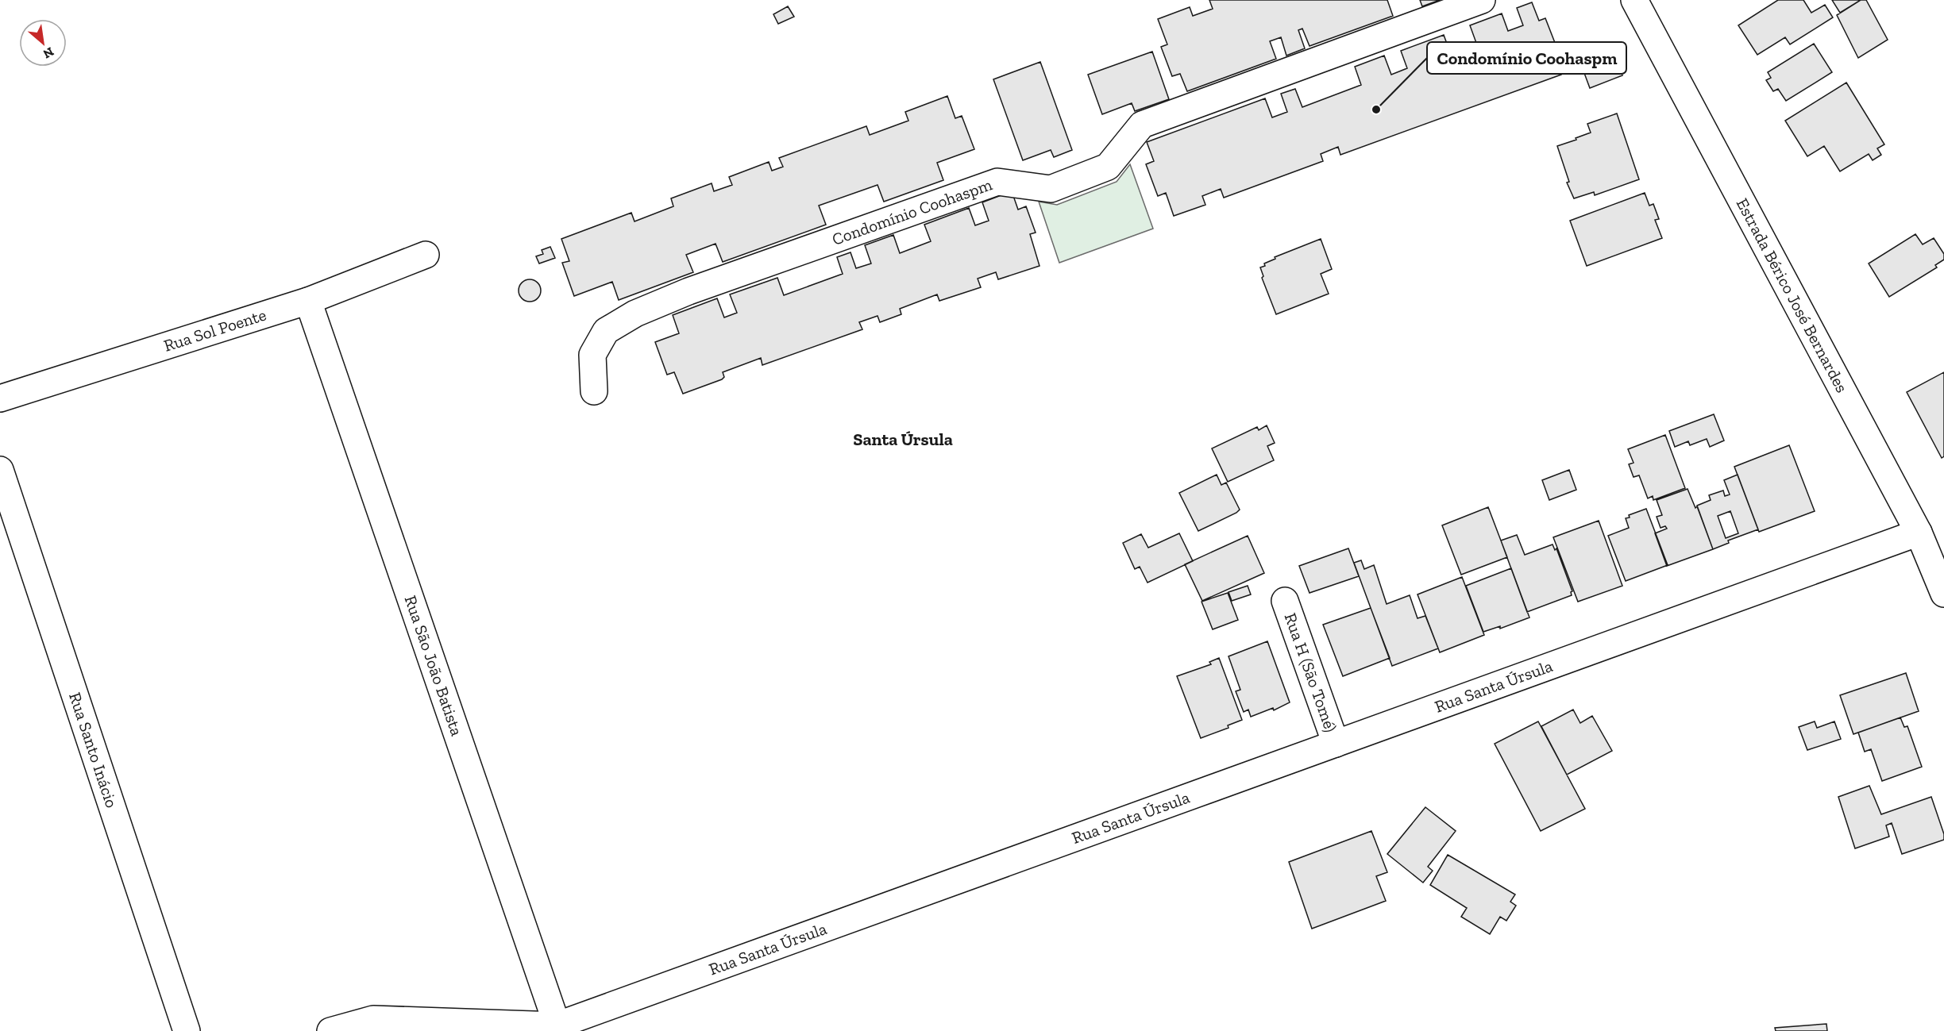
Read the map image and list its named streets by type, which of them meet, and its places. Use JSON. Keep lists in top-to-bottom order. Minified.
{"streets":{"street":["Condomínio Coohaspm","Estrada Bérico José Bernardes","Rua Sol Poente","Rua São João Batista","Rua H (São Tomé)","Rua Santa Úrsula","Rua Santo Inácio"]},"crossings":[["Estrada Bérico José Bernardes","Rua Santa Úrsula"],["Rua Sol Poente","Rua São João Batista"],["Rua São João Batista","Rua Santa Úrsula"],["Rua H (São Tomé)","Rua Santa Úrsula"]],"districts":["Santa Úrsula"],"places":["Condomínio Coohaspm"],"north":"bottom right"}
